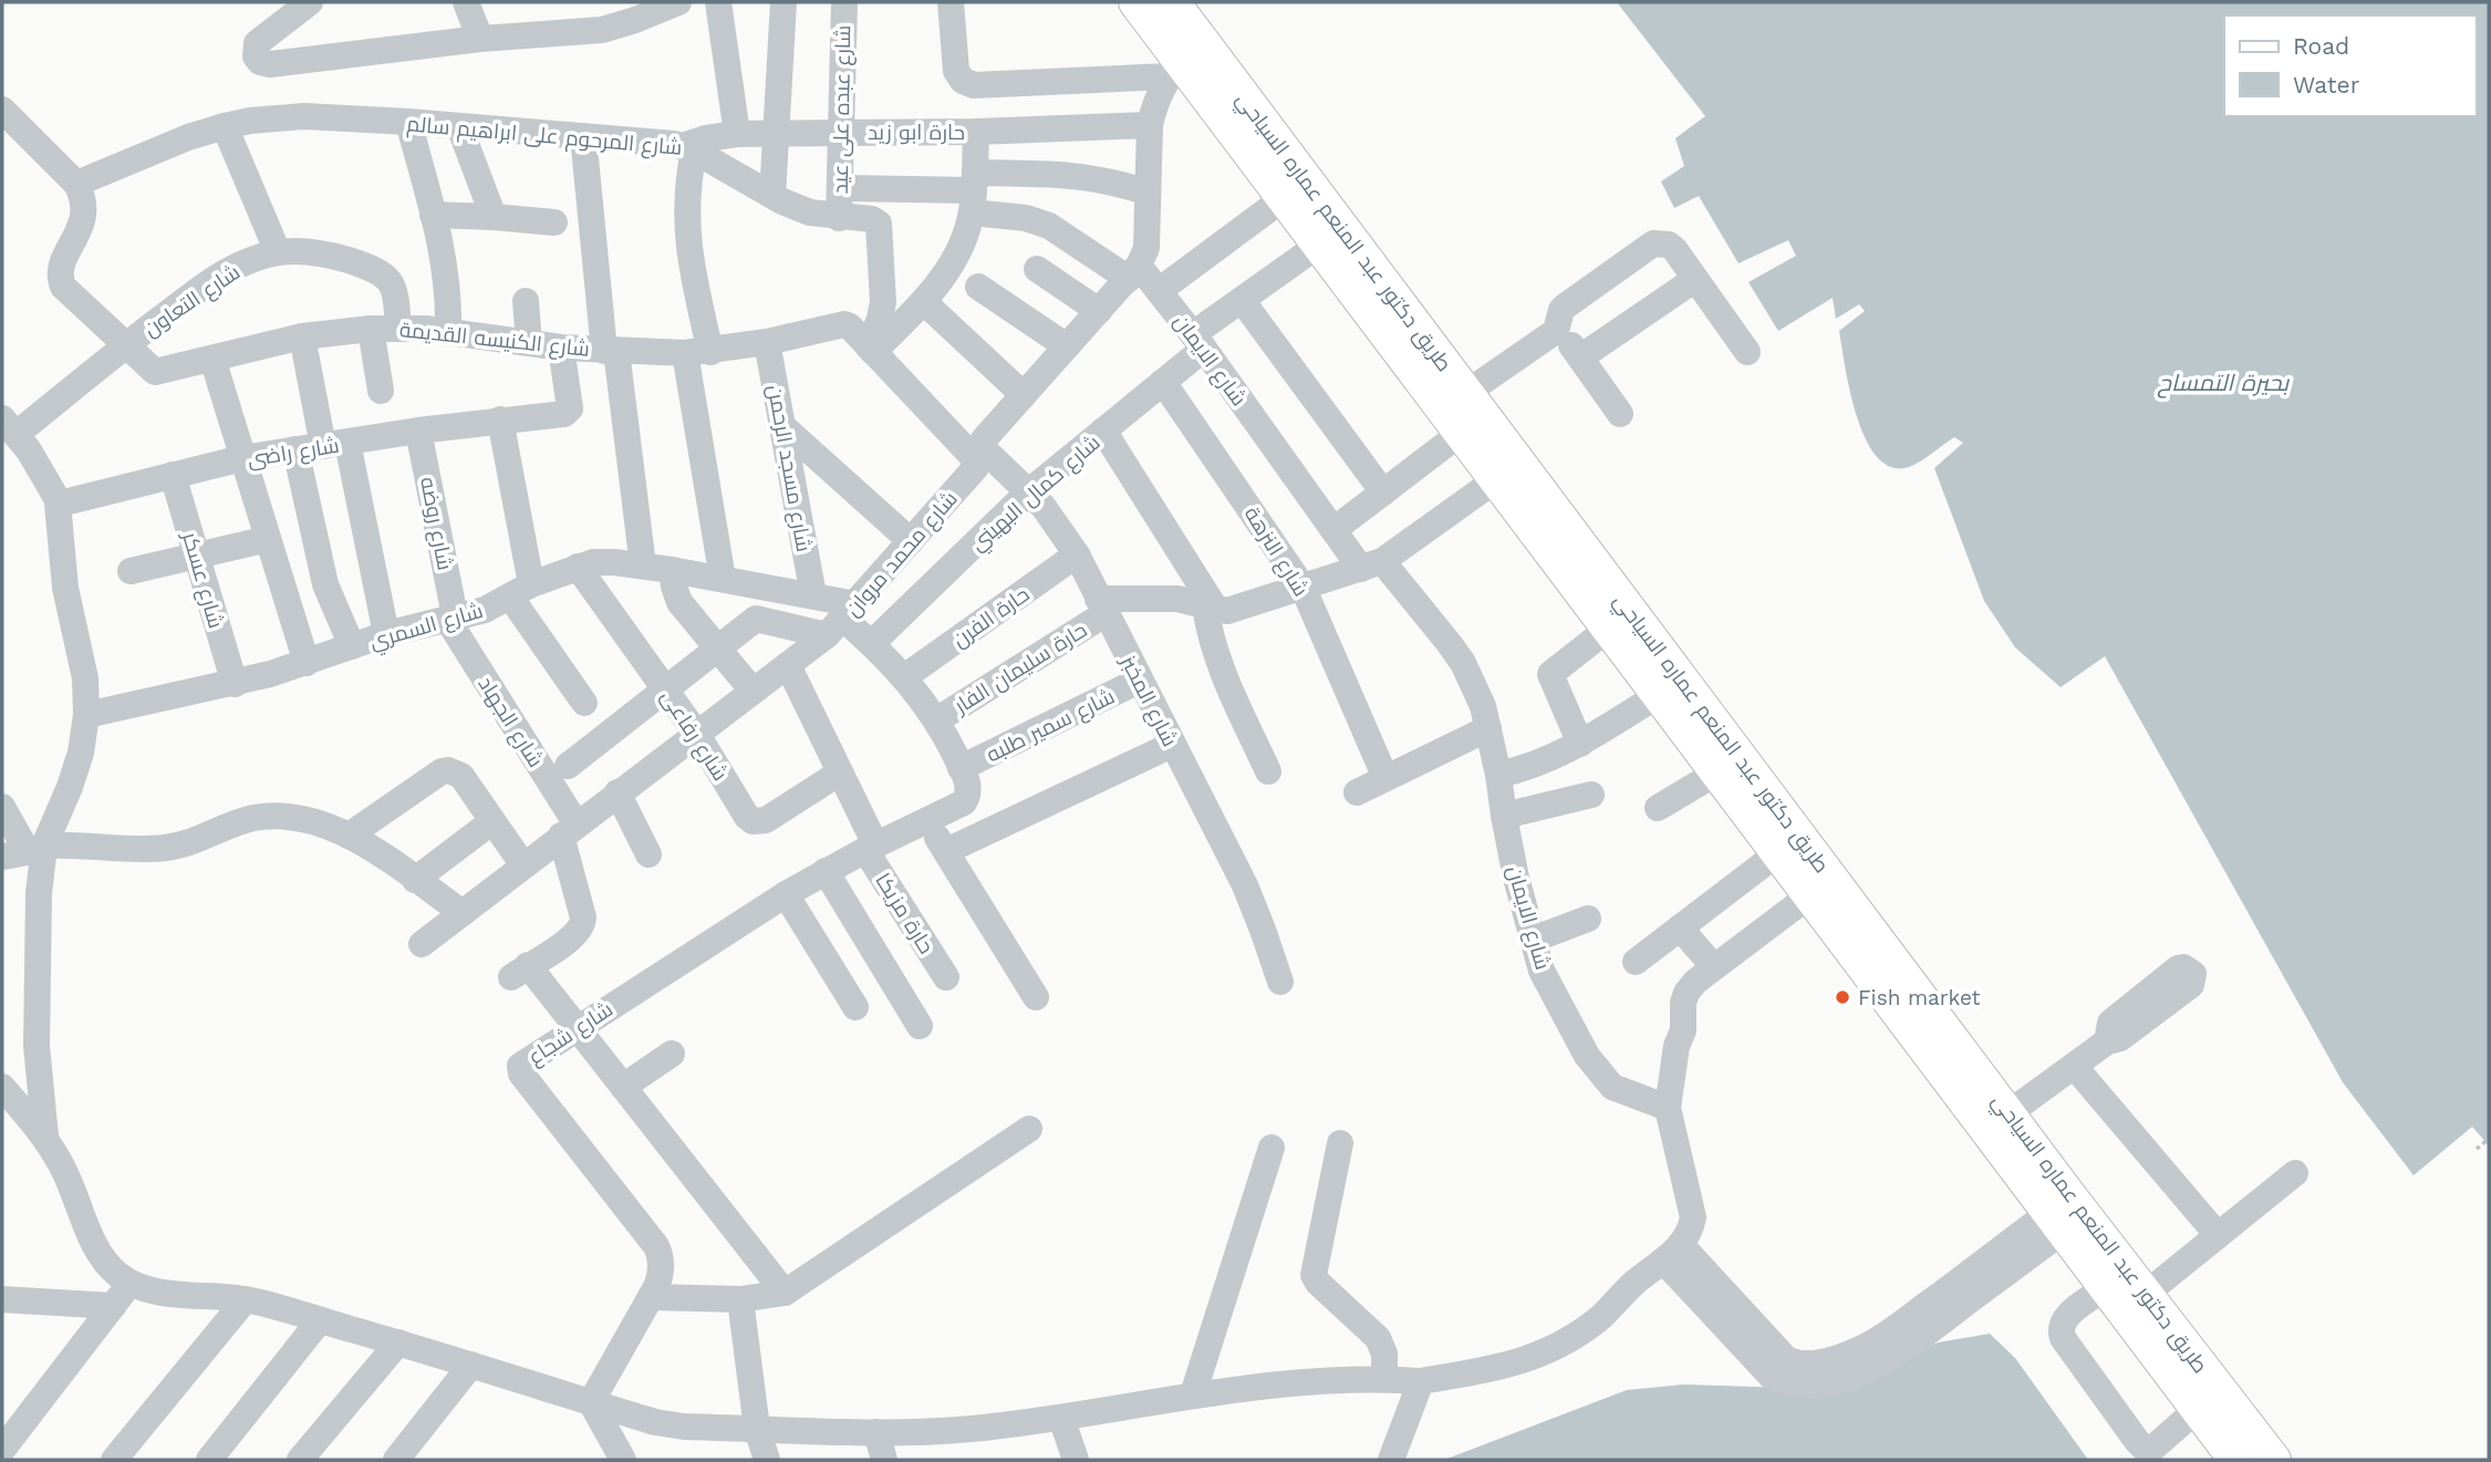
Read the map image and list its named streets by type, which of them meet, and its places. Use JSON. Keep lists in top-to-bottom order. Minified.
{"streets":{"main road":["طريق دكتور عبد المنعم عماره السياحي"],"street":["شارع عبده على عيد","حارة ابو زيد","شارع المرحوم على ابراهيم سالم","شارع التعاون","شارع الكنيسه القديمة","شارع الايمان","شارع راضى","شارع مسجد الرحمن","شارع كمال البهيني","شارع روضه","شارع النزهة","شارع محمد مروان","شارع عسكر","حارة الفرن","شارع السمري","حارة سليمان الفار","شارع المخبز","شارع الجهاد","شارع سمير طلبه","شارع رفاعى","حارة مزيكا","شارع شجاع"]},"crossings":[["شارع عبده على عيد","حارة ابو زيد"],["شارع عبده على عيد","شارع المرحوم على ابراهيم سالم"],["حارة ابو زيد","شارع المرحوم على ابراهيم سالم"],["شارع المرحوم على ابراهيم سالم","شارع الكنيسه القديمة"],["طريق دكتور عبد المنعم عماره السياحي","شارع كمال البهيني"],["شارع التعاون","شارع الكنيسه القديمة"],["شارع الكنيسه القديمة","شارع راضى"],["شارع الكنيسه القديمة","شارع مسجد الرحمن"],["شارع الكنيسه القديمة","شارع محمد مروان"],["شارع الكنيسه القديمة","شارع المخبز"],["شارع الايمان","شارع كمال البهيني"],["شارع الايمان","شارع محمد مروان"],["شارع راضى","شارع روضه"],["شارع راضى","شارع عسكر"],["شارع مسجد الرحمن","شارع السمري"],["شارع كمال البهيني","شارع النزهة"],["شارع كمال البهيني","شارع المخبز"],["شارع روضه","شارع السمري"],["شارع روضه","شارع الجهاد"],["شارع محمد مروان","شارع السمري"],["شارع محمد مروان","شارع المخبز"],["شارع محمد مروان","شارع الجهاد"],["شارع محمد مروان","شارع رفاعى"],["شارع محمد مروان","حارة مزيكا"],["شارع عسكر","شارع السمري"],["حارة الفرن","شارع المخبز"],["شارع السمري","شارع الجهاد"],["شارع السمري","شارع رفاعى"],["حارة سليمان الفار","شارع المخبز"],["شارع المخبز","شارع سمير طلبه"],["شارع الجهاد","شارع شجاع"],["شارع سمير طلبه","شارع شجاع"],["شارع رفاعى","حارة مزيكا"],["حارة مزيكا","شارع شجاع"]],"water":["بحيرة التمساح"],"places":["Fish market"],"legend":["Road","Water"]}
